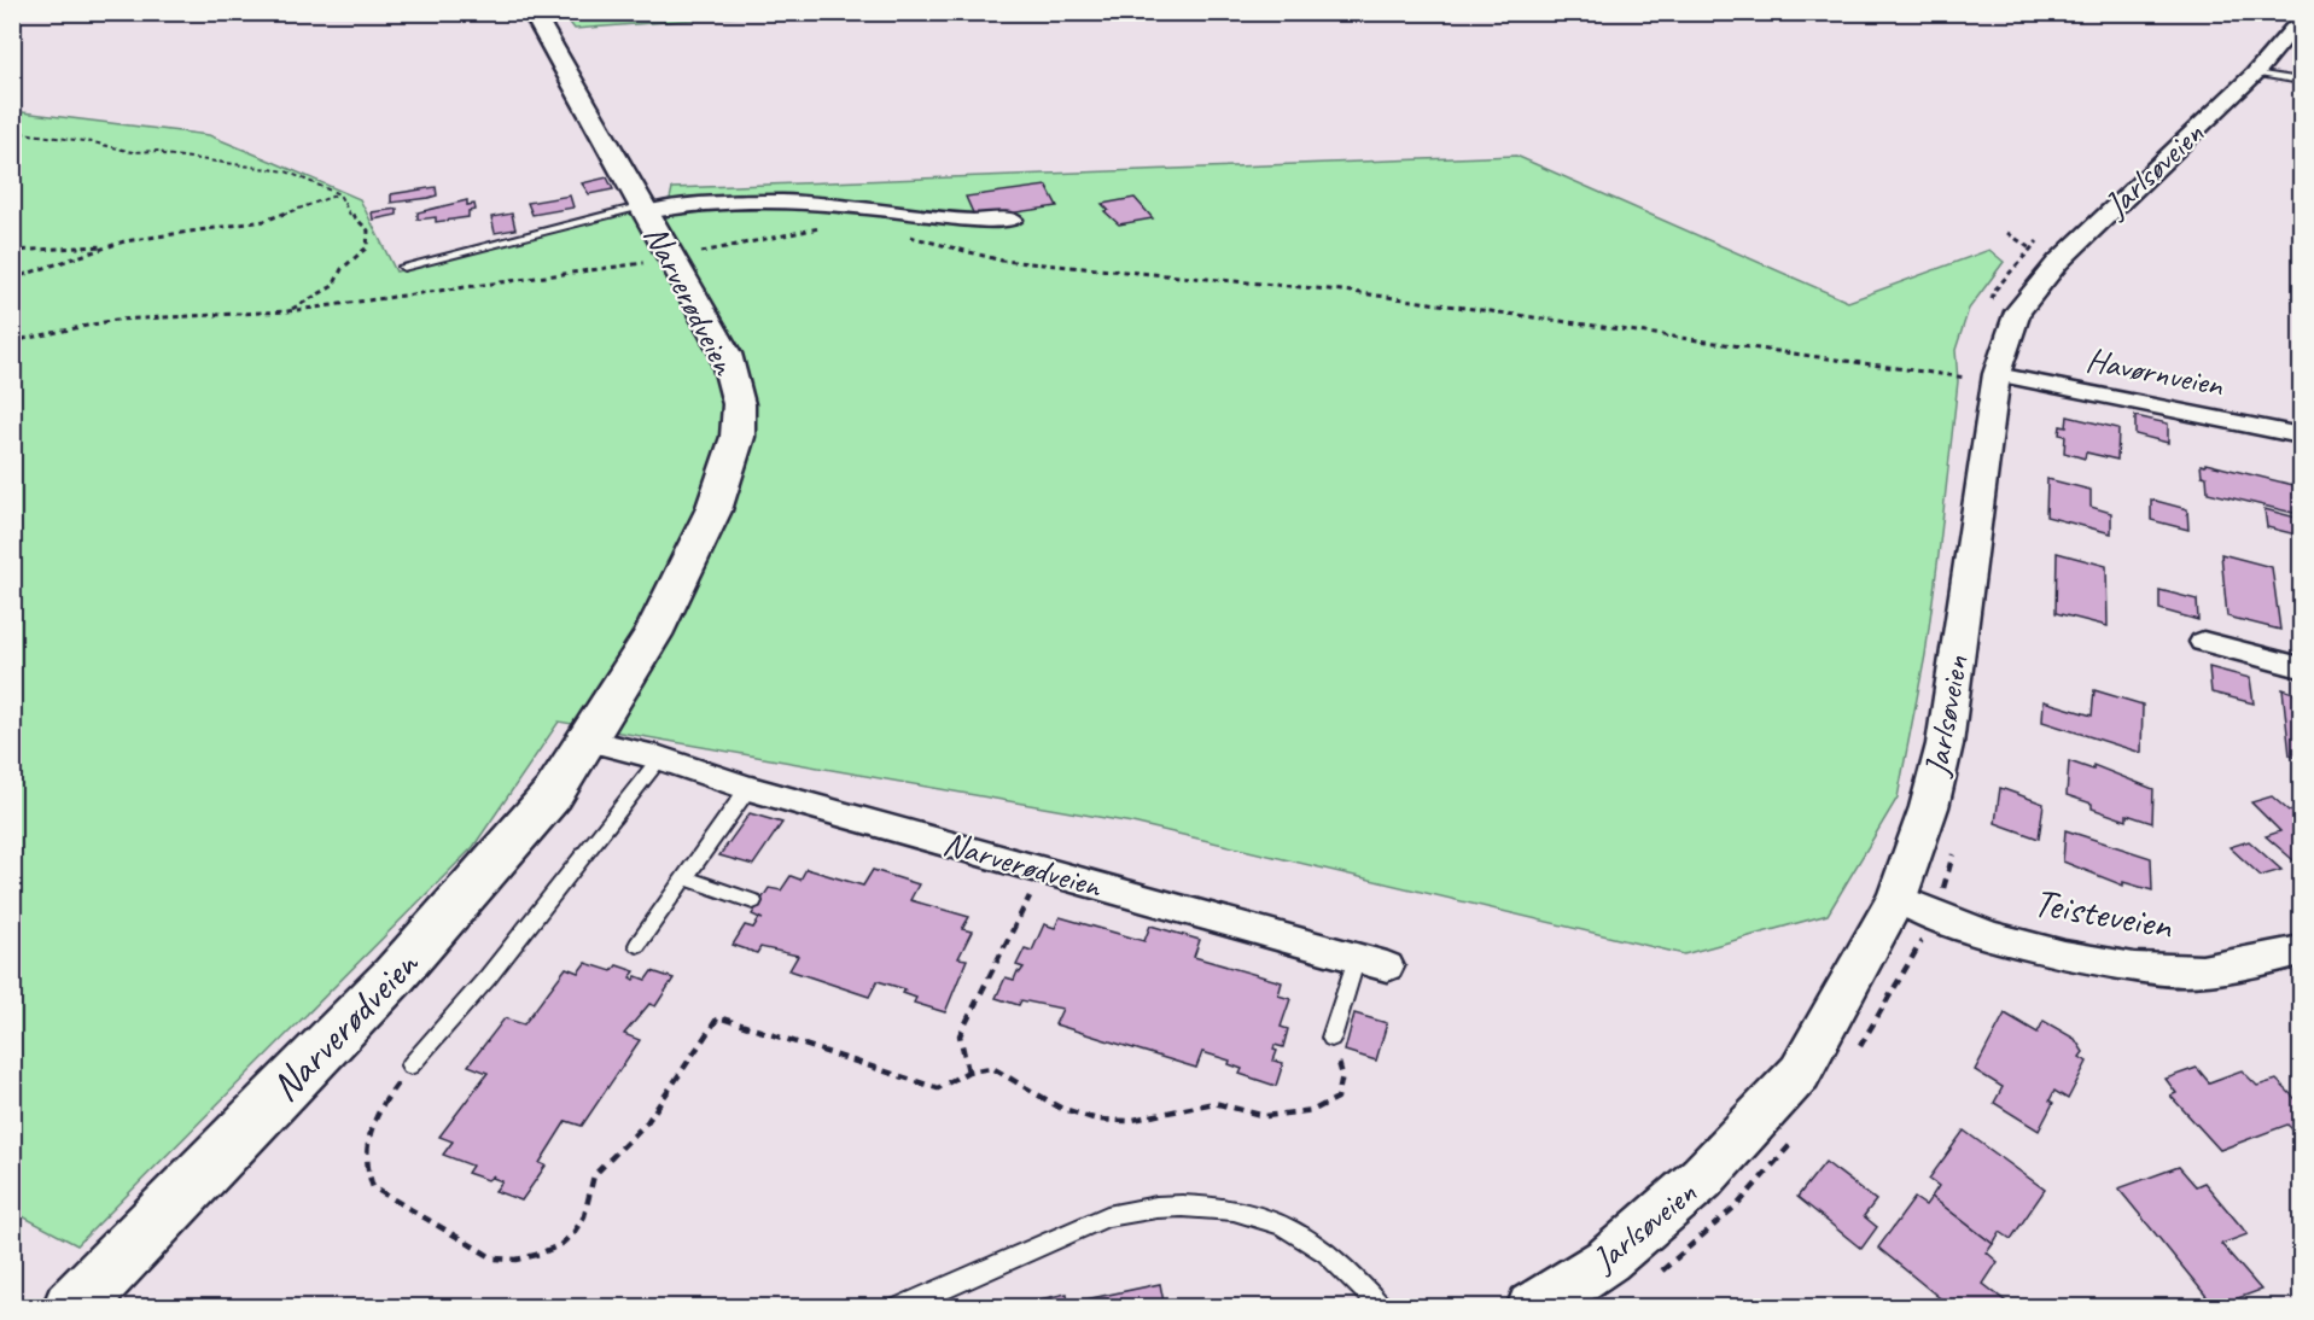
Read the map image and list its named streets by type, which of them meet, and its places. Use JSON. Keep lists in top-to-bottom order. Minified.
{"streets":{"main road":["Narverødveien"],"street":["Jarlsøveien","Havørnveien","Teisteveien"]},"crossings":[["Jarlsøveien","Havørnveien"],["Jarlsøveien","Teisteveien"]]}
